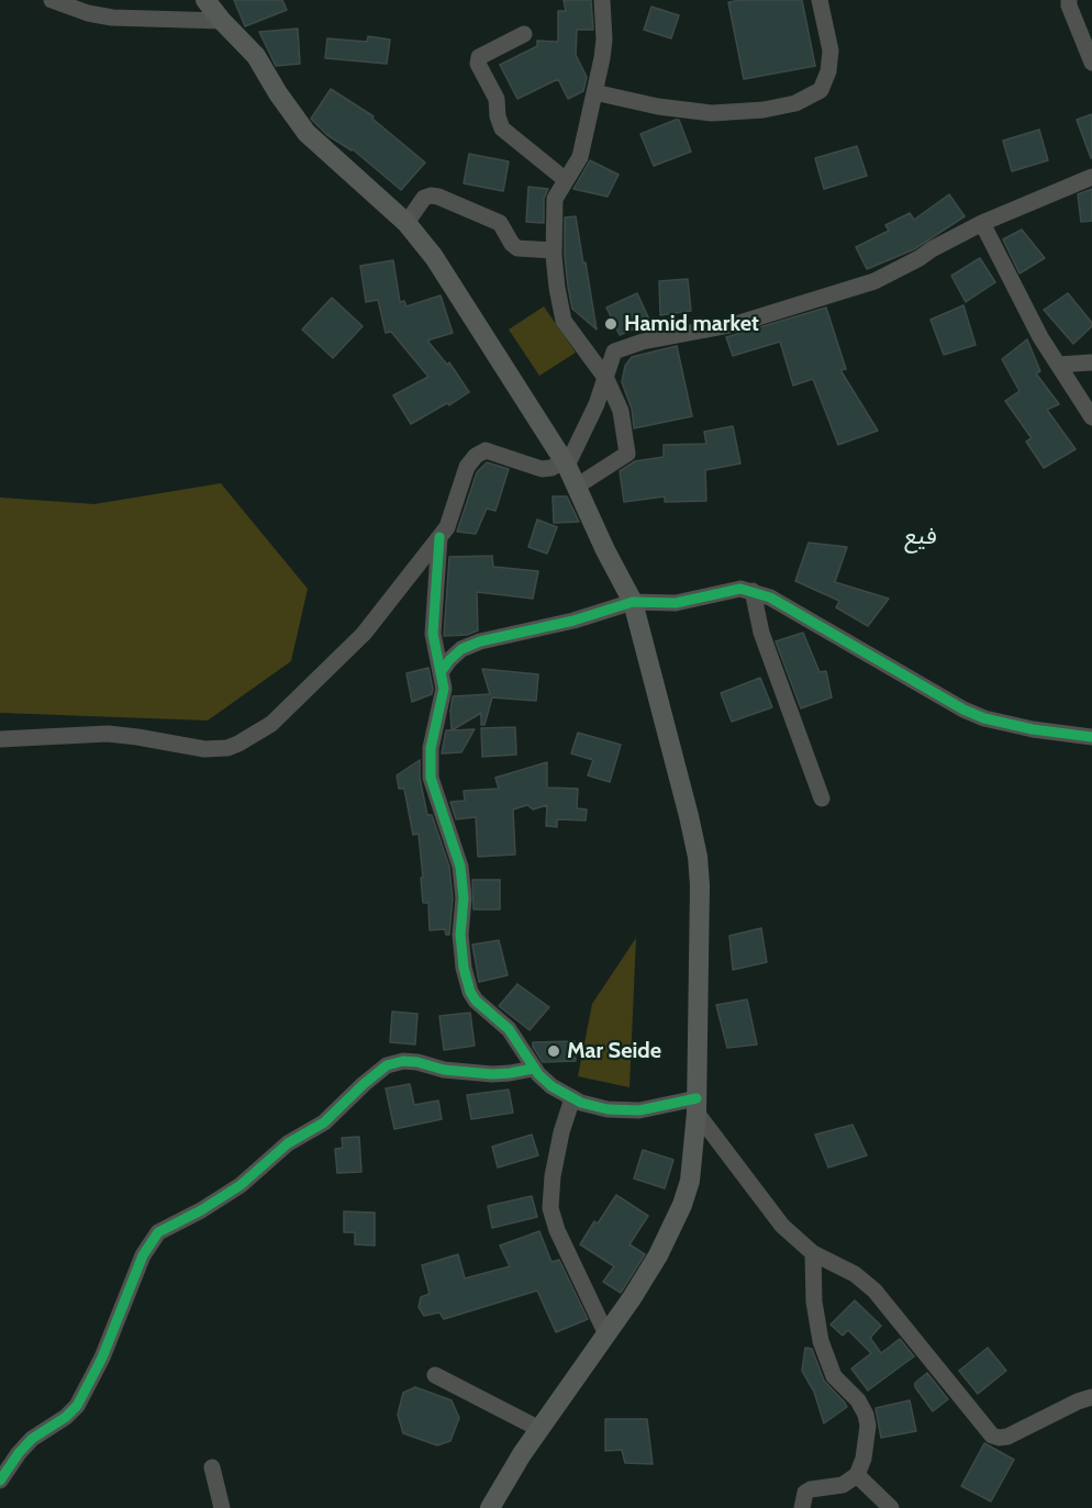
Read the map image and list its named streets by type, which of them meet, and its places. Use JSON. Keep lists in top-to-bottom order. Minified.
{"districts":["فيع"],"places":["Hamid market","Mar Seide"]}
